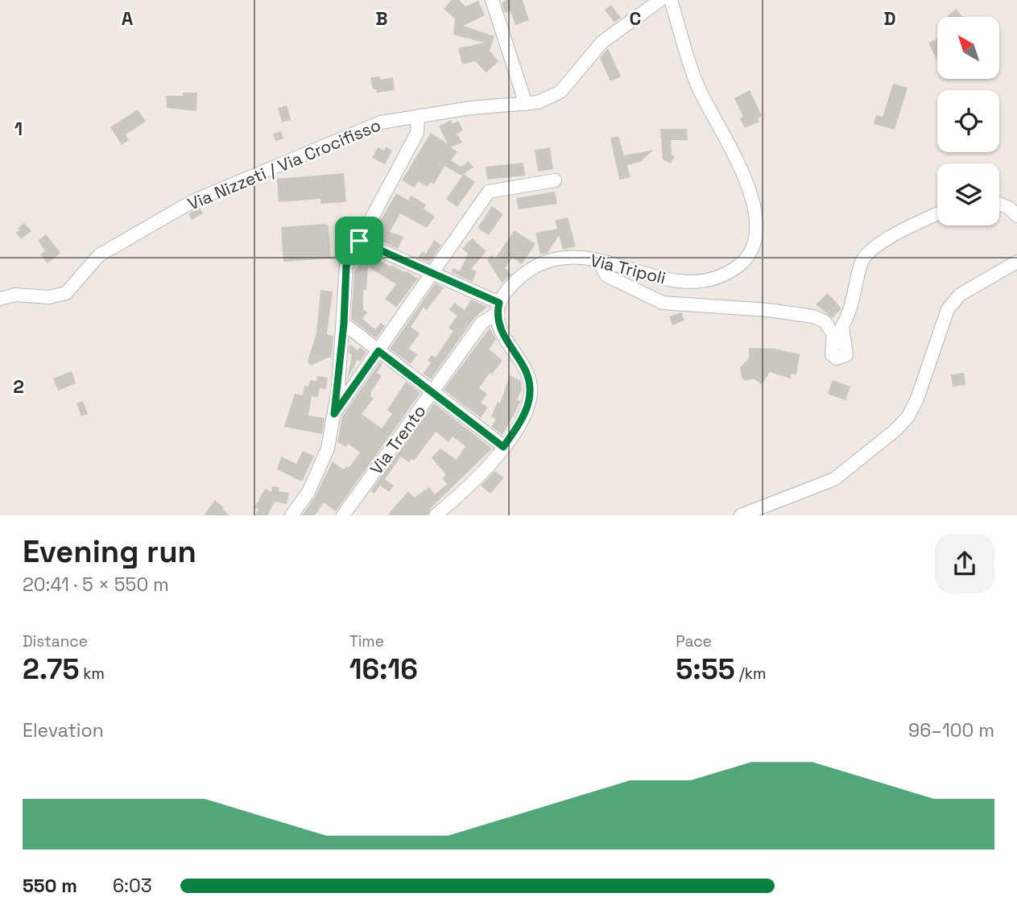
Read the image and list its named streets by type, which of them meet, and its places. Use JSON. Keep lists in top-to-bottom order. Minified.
{"streets":{"street":["Via Nizzeti / Via Crocifisso","Via Tripoli","Via Trento"]},"crossings":[["Via Tripoli","Via Trento"]],"north":"top left","page":{"heading":["Evening run","20:41 · 5 × 550 m"],"stats":[["Distance","2.75 km"],["Time","16:16"],["Pace","5:55 /km"]],"chart":["Elevation","96–100 m"],"list":[{"name":"550 m","note":"6:03"}]},"grid":{"columns":["A","B","C","D"],"rows":["1","2"]}}
